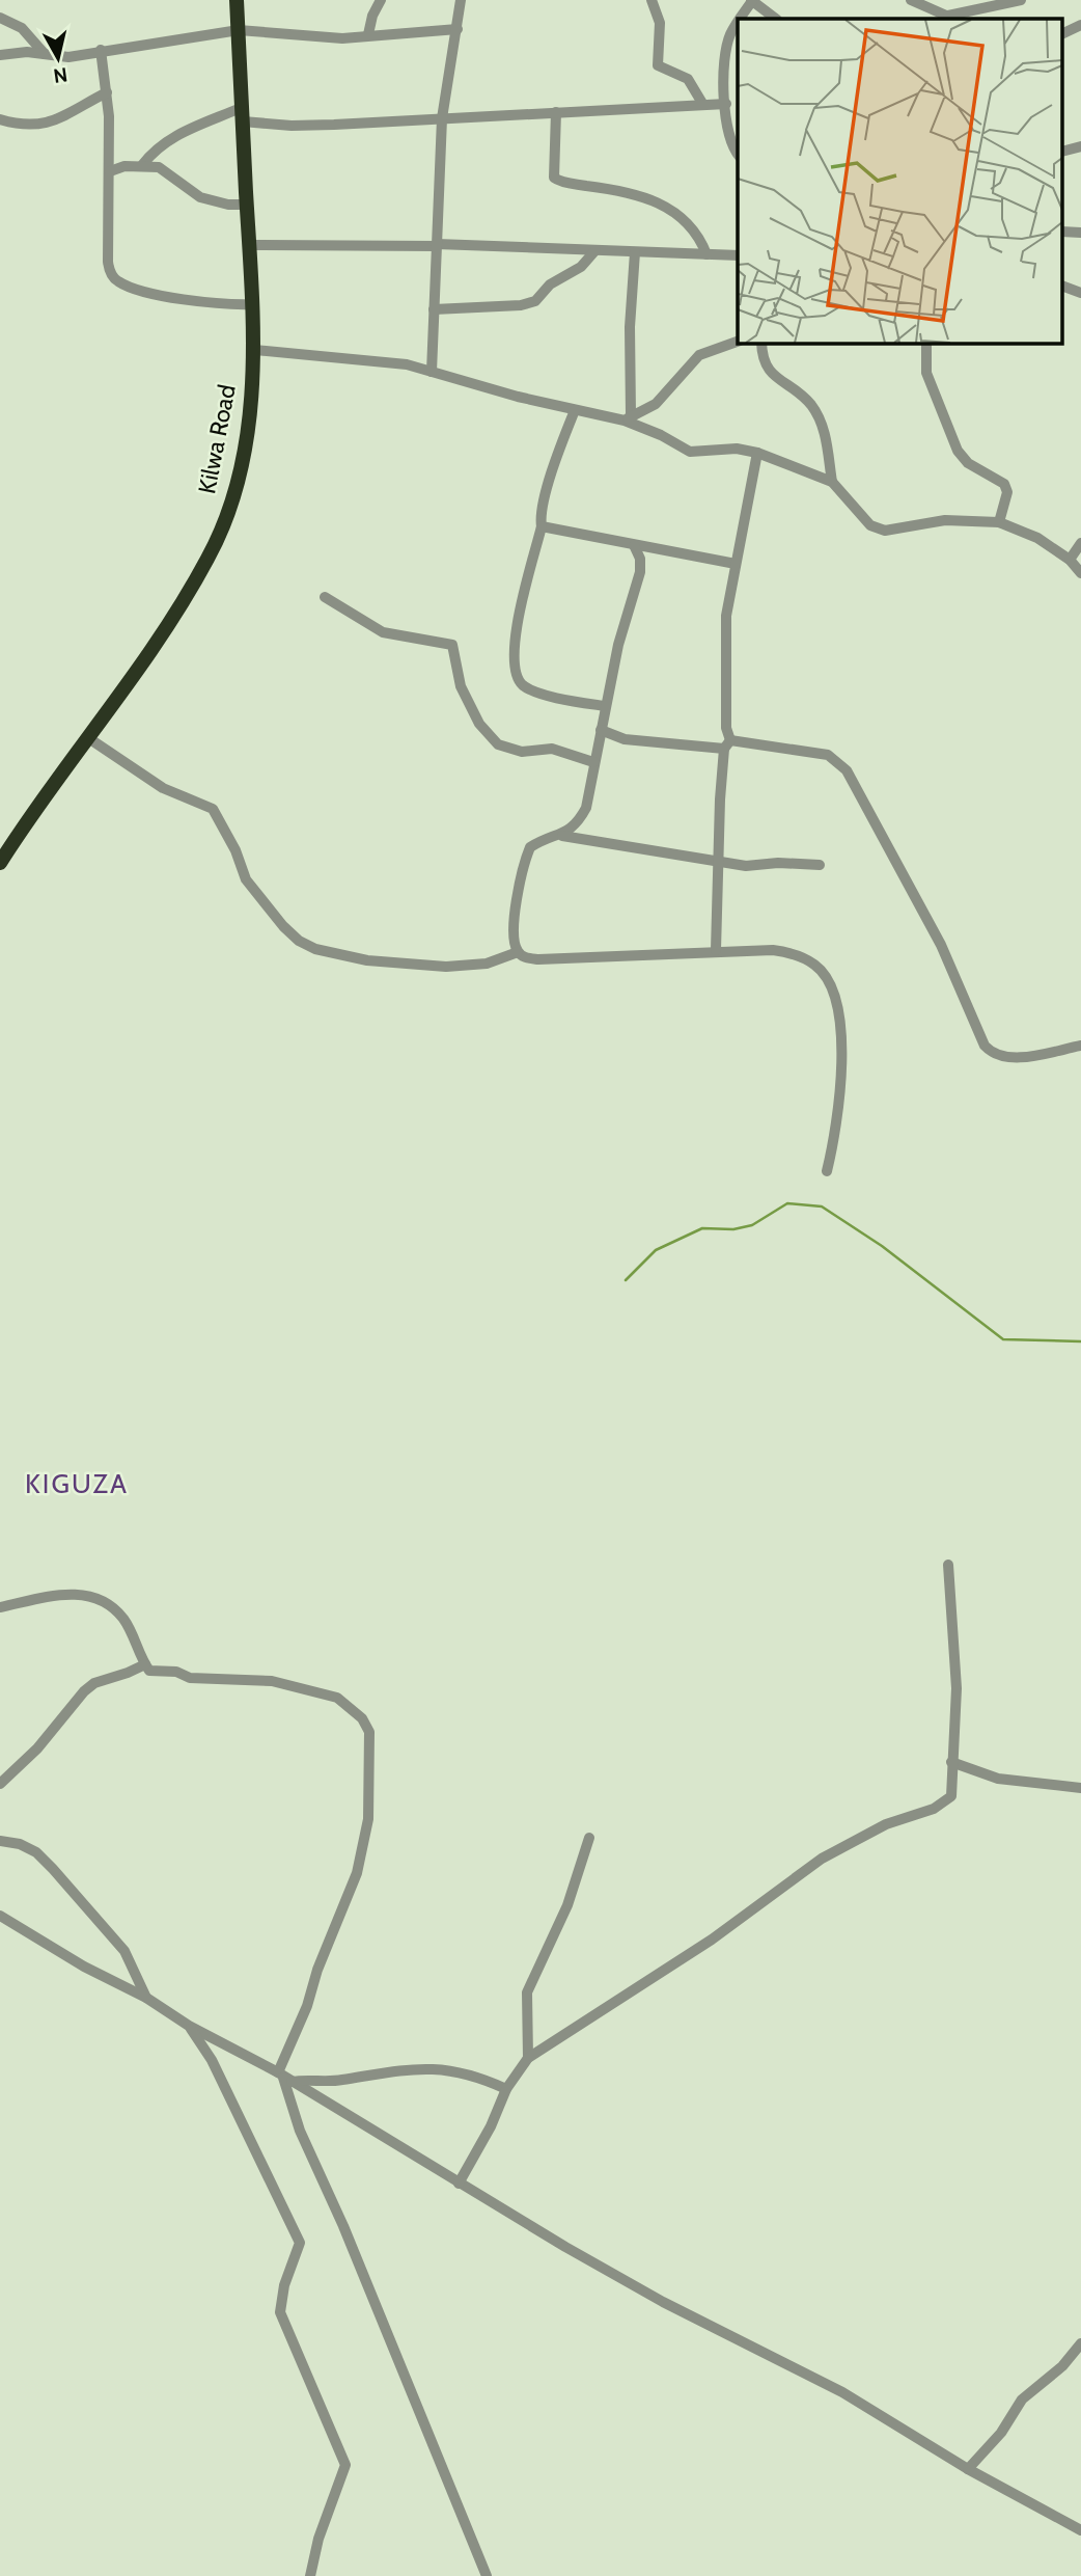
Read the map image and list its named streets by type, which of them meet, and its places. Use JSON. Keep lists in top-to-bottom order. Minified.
{"streets":{"highway":["Kilwa Road"]},"districts":["KIGUZA"],"north":"bottom"}
